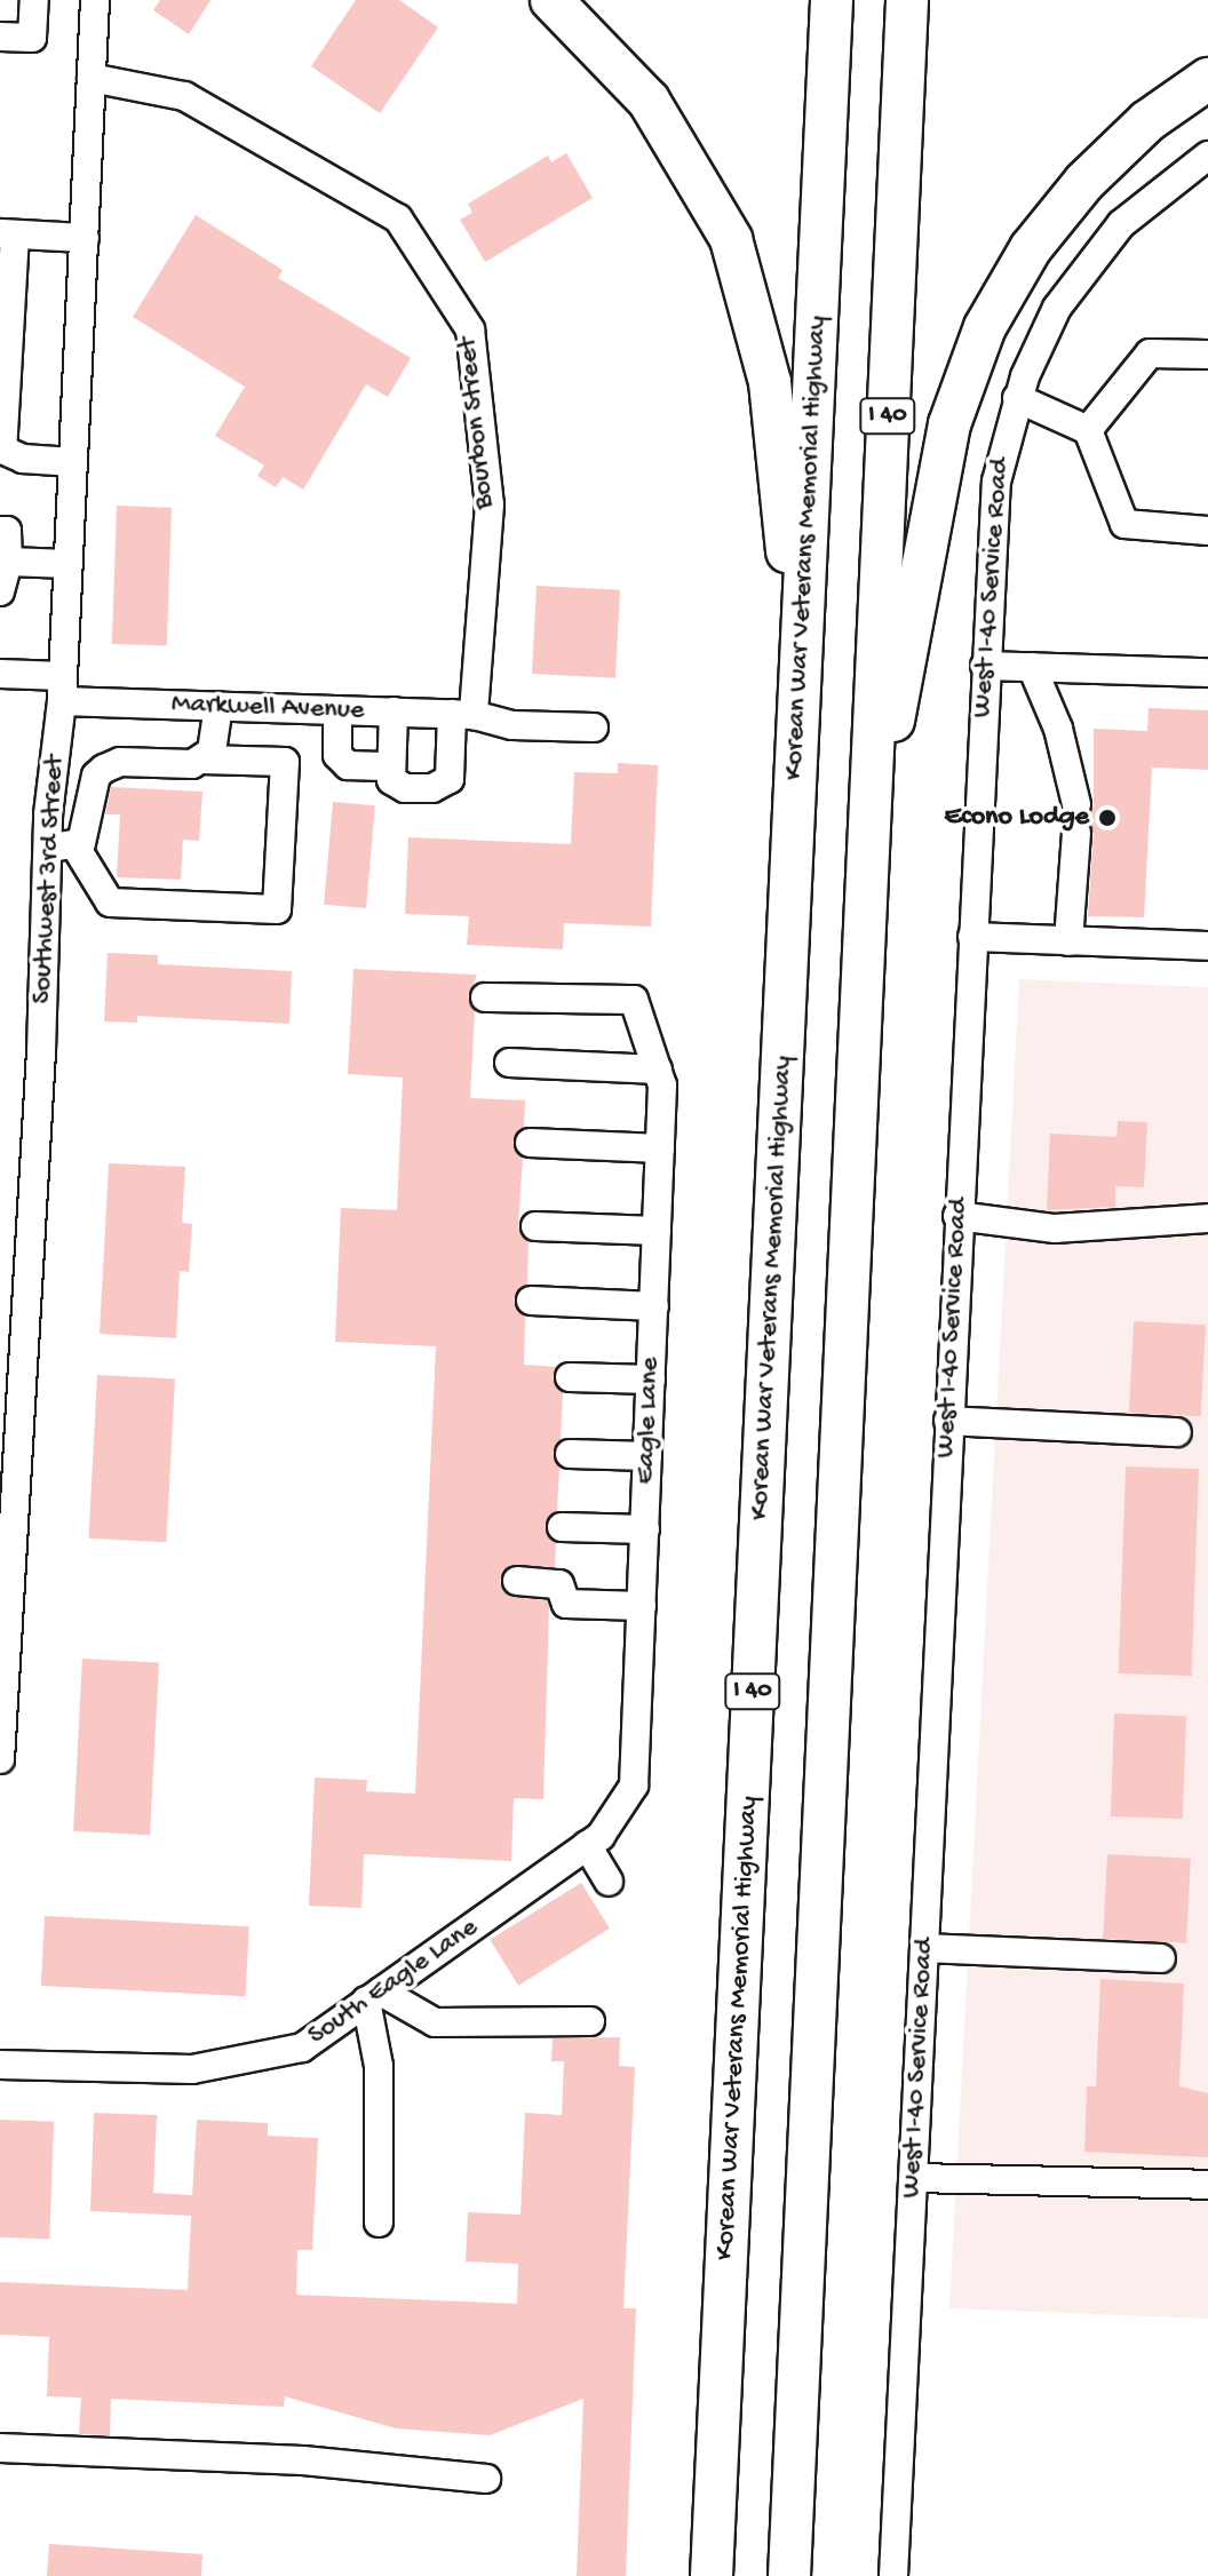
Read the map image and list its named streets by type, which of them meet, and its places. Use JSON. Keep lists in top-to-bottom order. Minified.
{"streets":{"highway":["I 40","Korean War Veterans Memorial Highway"],"street":["Bourbon Street","West I-40 Service Road","Markwell Avenue","Southwest 3rd Street","Eagle Lane","South Eagle Lane"]},"crossings":[["Bourbon Street","Markwell Avenue"],["Bourbon Street","Southwest 3rd Street"],["Markwell Avenue","Southwest 3rd Street"],["Eagle Lane","South Eagle Lane"]],"places":["Econo Lodge"]}
